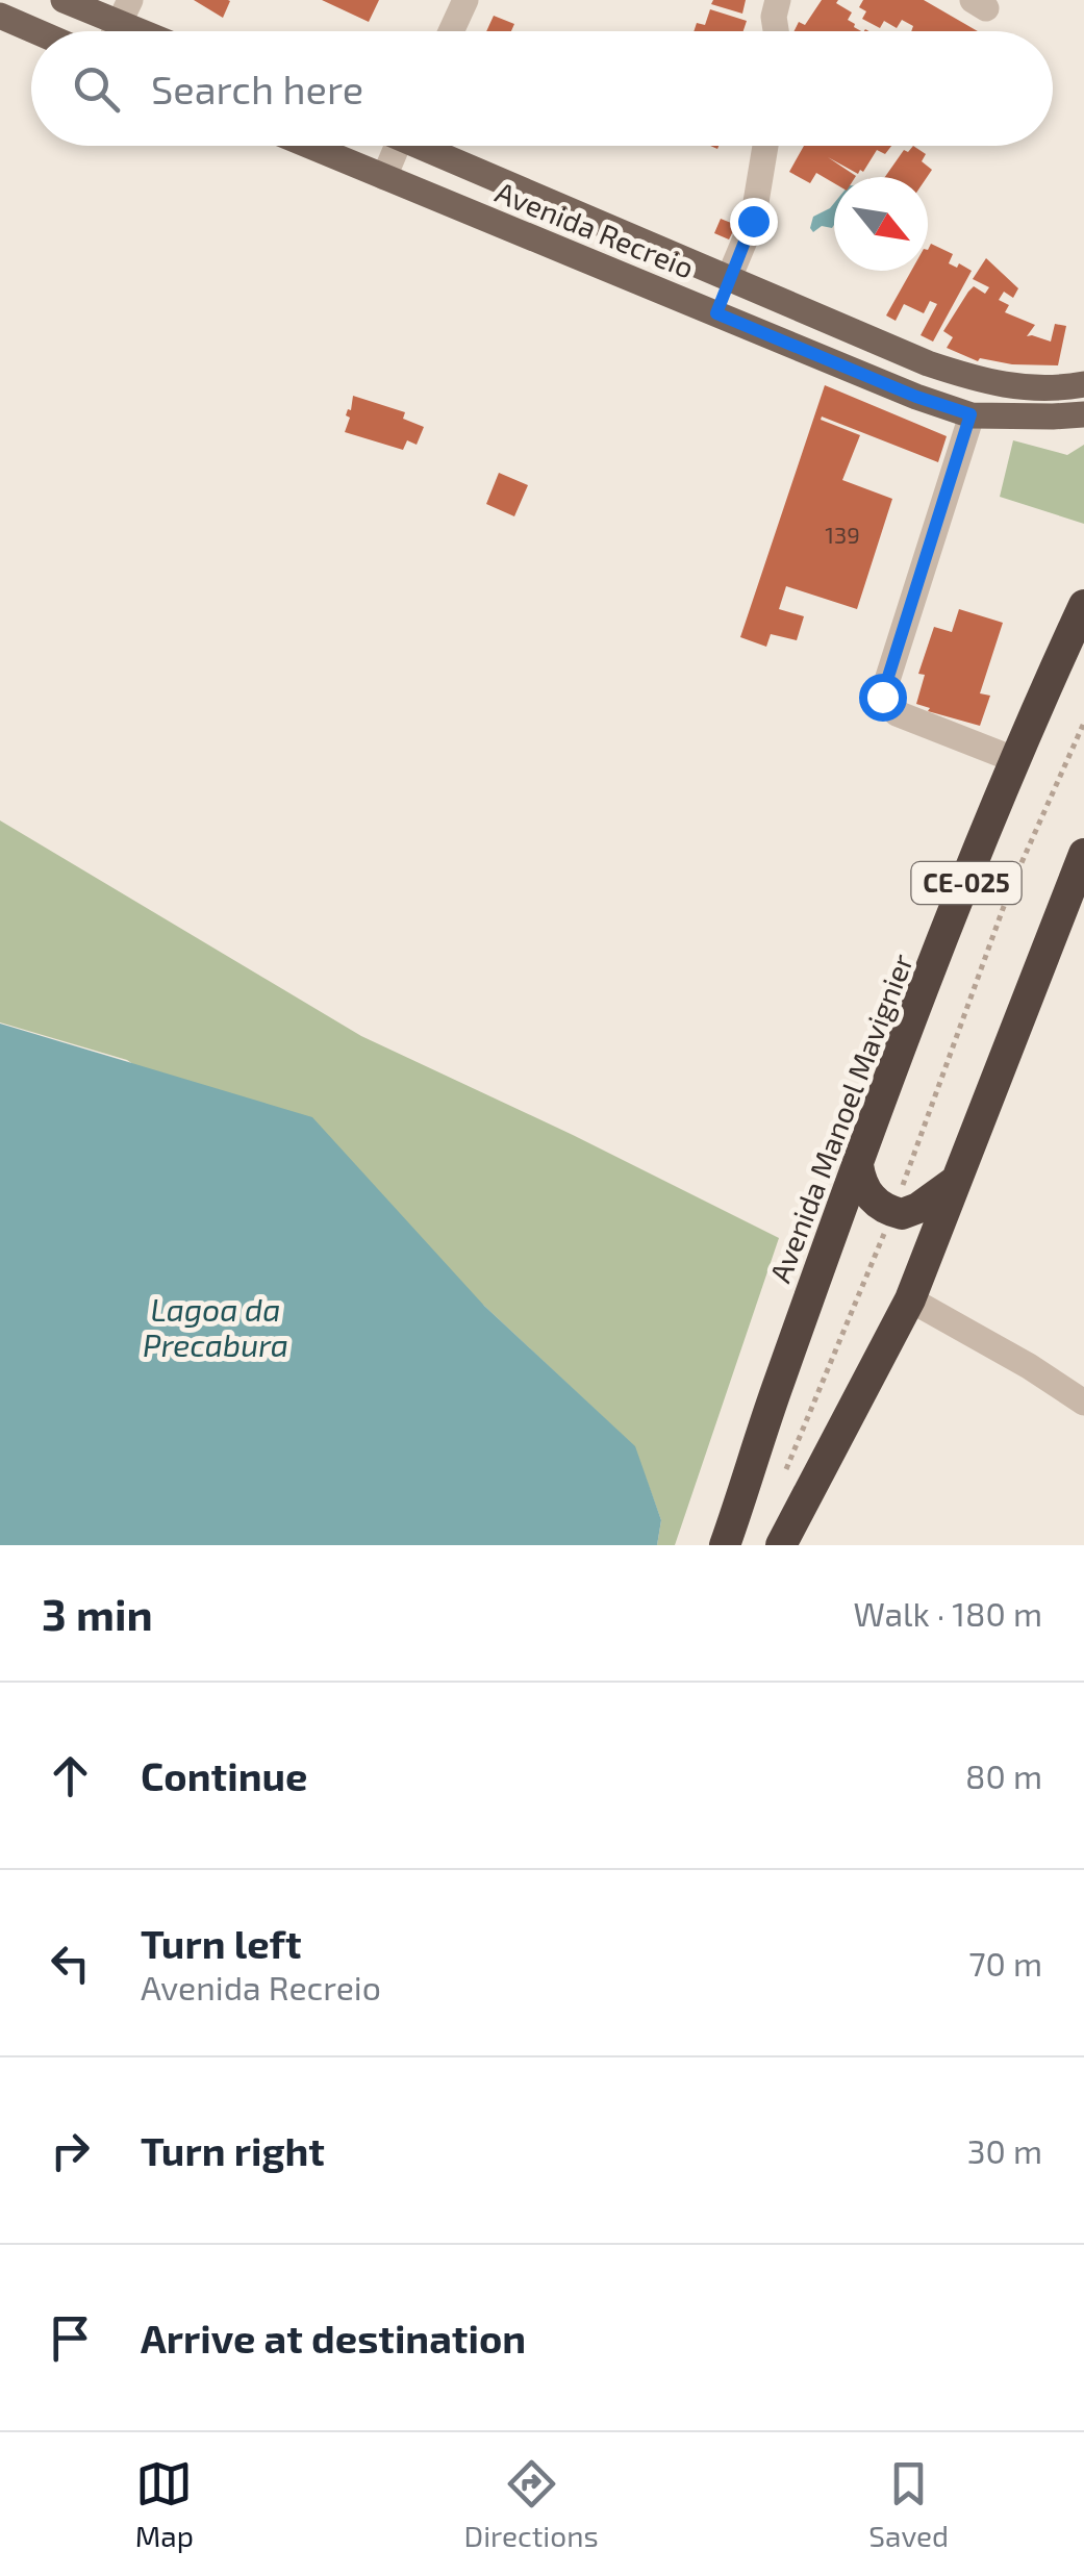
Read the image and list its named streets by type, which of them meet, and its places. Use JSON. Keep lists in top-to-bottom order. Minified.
{"streets":{"highway":["CE-025","Avenida Manoel Mavignier"],"main road":["Avenida Recreio"]},"water":["Lagoa da Precabura"],"house_numbers":["139"],"north":"bottom right","page":{"search":"Search here","heading":["3 min","Walk · 180 m"],"list":[["Continue","80 m"],["Turn left","Avenida Recreio","70 m"],["Turn right","30 m"],"Arrive at destination"],"nav":["Map","Directions","Saved"]}}
